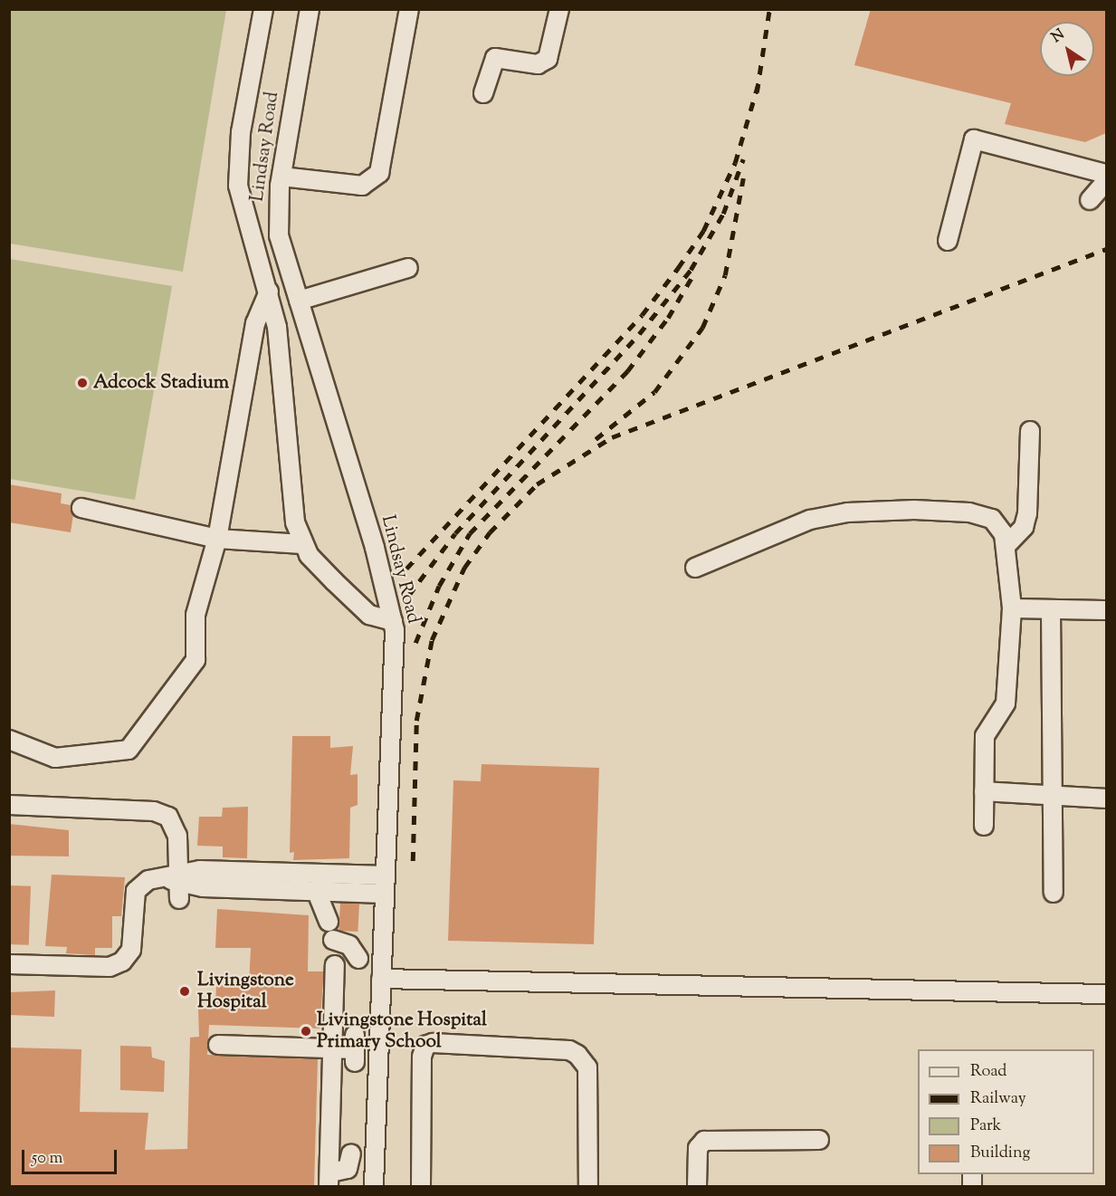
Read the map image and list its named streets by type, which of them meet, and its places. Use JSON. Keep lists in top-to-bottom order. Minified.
{"streets":{"street":["Lindsay Road"]},"places":["Adcock Stadium","Livingstone Hospital","Livingstone Hospital Primary School"],"legend":["Road","Railway","Park","Building"],"scale_bar":"50 m","north":"top left"}
